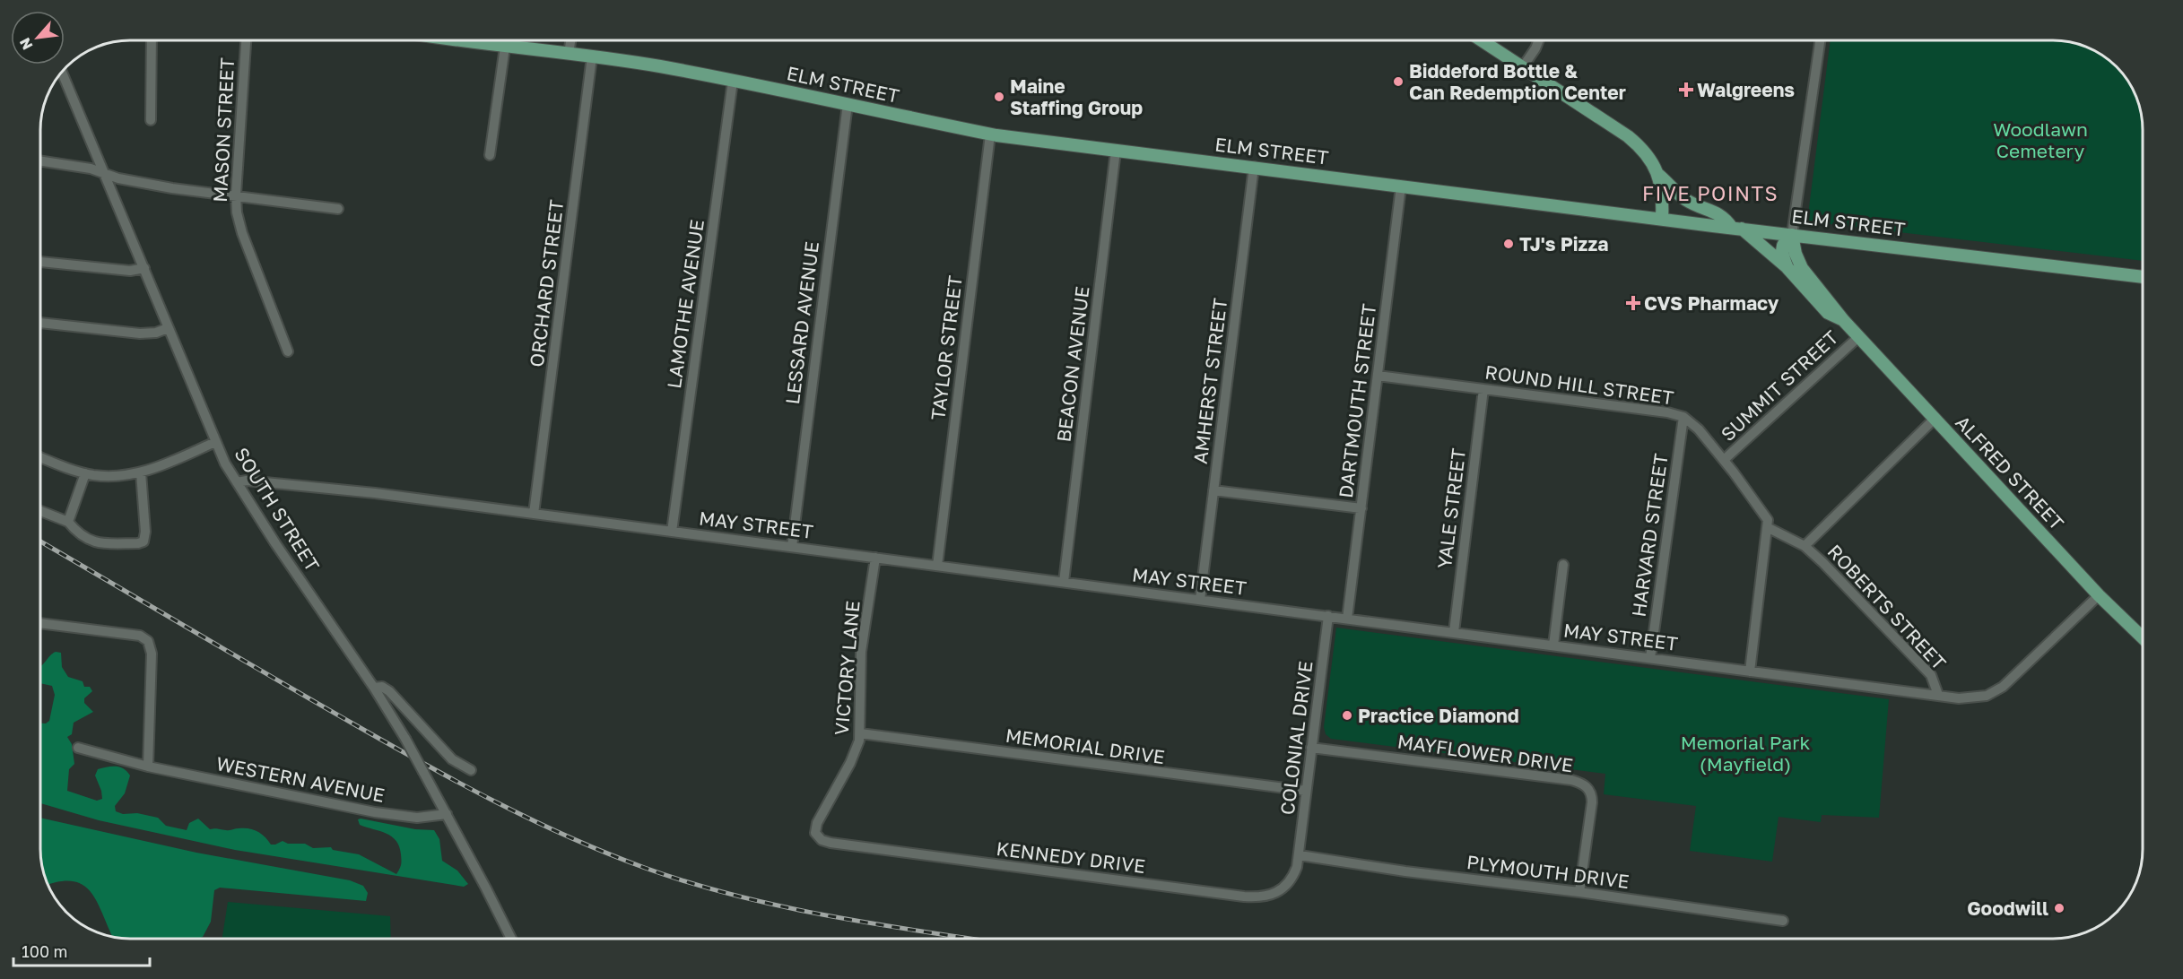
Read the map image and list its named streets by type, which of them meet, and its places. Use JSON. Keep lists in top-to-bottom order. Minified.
{"streets":{"main road":["ELM STREET","ALFRED STREET"],"street":["MASON STREET","ORCHARD STREET","LAMOTHE AVENUE","LESSARD AVENUE","TAYLOR STREET","BEACON AVENUE","AMHERST STREET","ROUND HILL STREET","SUMMIT STREET","DARTMOUTH STREET","YALE STREET","SOUTH STREET","MAY STREET","HARVARD STREET","ROBERTS STREET","VICTORY LANE","COLONIAL DRIVE","MEMORIAL DRIVE","MAYFLOWER DRIVE","WESTERN AVENUE","KENNEDY DRIVE","PLYMOUTH DRIVE"]},"crossings":[["ELM STREET","ORCHARD STREET"],["ELM STREET","LAMOTHE AVENUE"],["ELM STREET","LESSARD AVENUE"],["ELM STREET","TAYLOR STREET"],["ELM STREET","BEACON AVENUE"],["ELM STREET","AMHERST STREET"],["ELM STREET","DARTMOUTH STREET"],["ELM STREET","ALFRED STREET"],["ORCHARD STREET","MAY STREET"],["LAMOTHE AVENUE","MAY STREET"],["LESSARD AVENUE","MAY STREET"],["TAYLOR STREET","MAY STREET"],["BEACON AVENUE","MAY STREET"],["AMHERST STREET","MAY STREET"],["ROUND HILL STREET","SUMMIT STREET"],["ROUND HILL STREET","DARTMOUTH STREET"],["ROUND HILL STREET","YALE STREET"],["ROUND HILL STREET","HARVARD STREET"],["ROUND HILL STREET","ROBERTS STREET"],["SUMMIT STREET","ALFRED STREET"],["DARTMOUTH STREET","MAY STREET"],["ALFRED STREET","MAY STREET"],["ALFRED STREET","ROBERTS STREET"],["YALE STREET","MAY STREET"],["SOUTH STREET","MAY STREET"],["SOUTH STREET","WESTERN AVENUE"],["MAY STREET","HARVARD STREET"],["MAY STREET","ROBERTS STREET"],["MAY STREET","VICTORY LANE"],["MAY STREET","COLONIAL DRIVE"],["VICTORY LANE","MEMORIAL DRIVE"],["VICTORY LANE","KENNEDY DRIVE"],["COLONIAL DRIVE","MEMORIAL DRIVE"],["COLONIAL DRIVE","MAYFLOWER DRIVE"],["COLONIAL DRIVE","KENNEDY DRIVE"],["COLONIAL DRIVE","PLYMOUTH DRIVE"],["MAYFLOWER DRIVE","PLYMOUTH DRIVE"],["KENNEDY DRIVE","PLYMOUTH DRIVE"]],"districts":["FIVE POINTS"],"parks":["Woodlawn Cemetery","Memorial Park (Mayfield)"],"places":{"other":["Biddeford Bottle & Can Redemption Center","Maine Staffing Group","TJ's Pizza","Practice Diamond","Goodwill"],"health":["Walgreens","CVS Pharmacy"]},"scale_bar":"100 m","north":"bottom left"}
